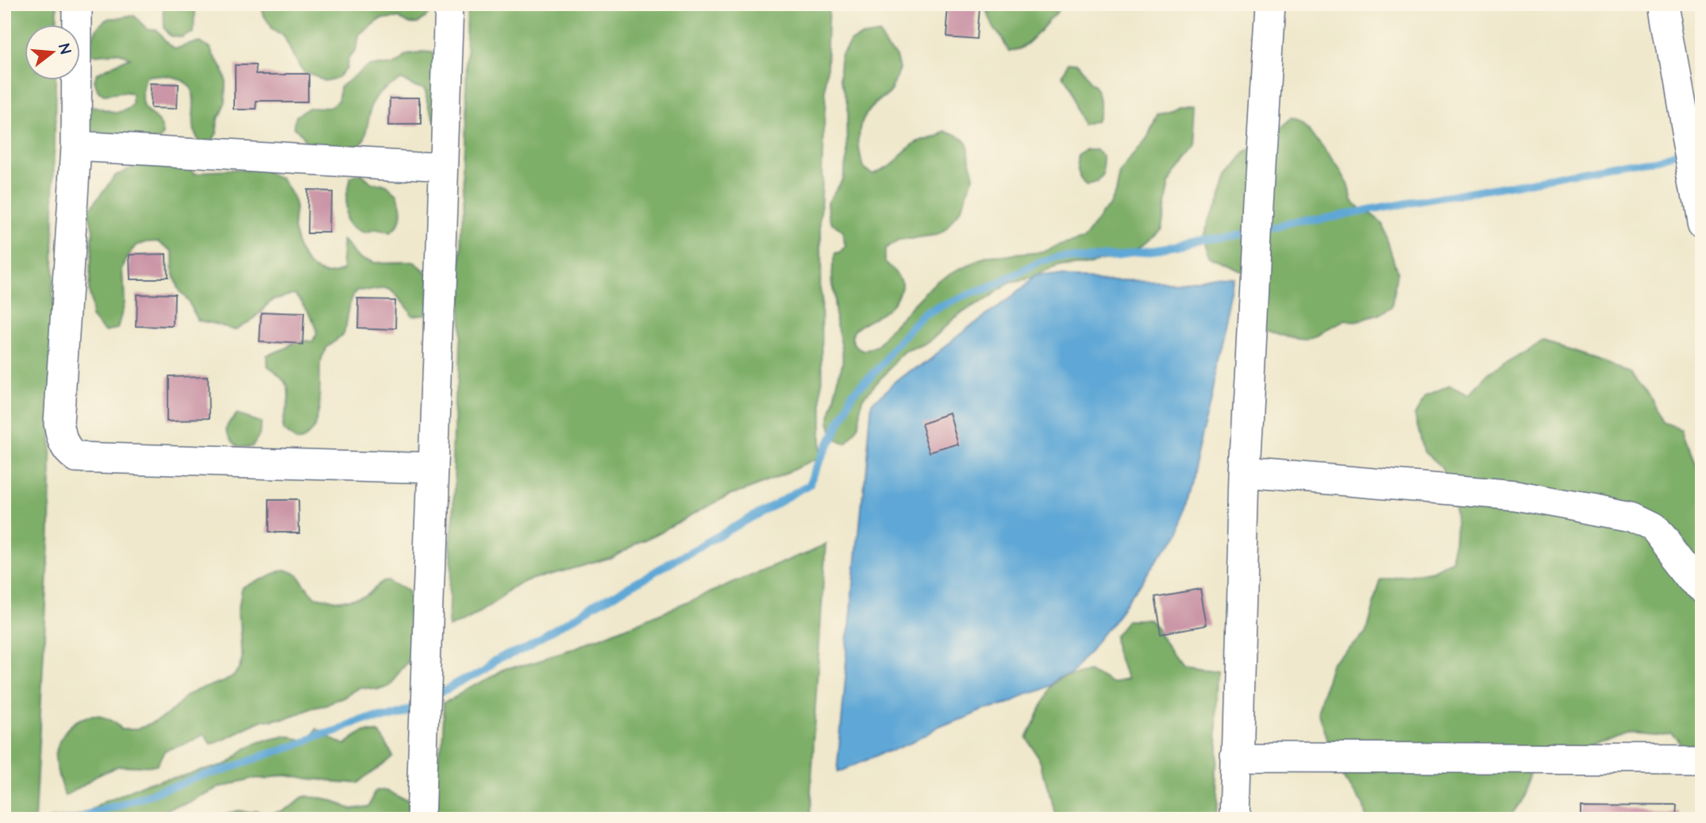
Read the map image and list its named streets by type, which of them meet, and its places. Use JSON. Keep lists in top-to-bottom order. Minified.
{"north":"right"}
